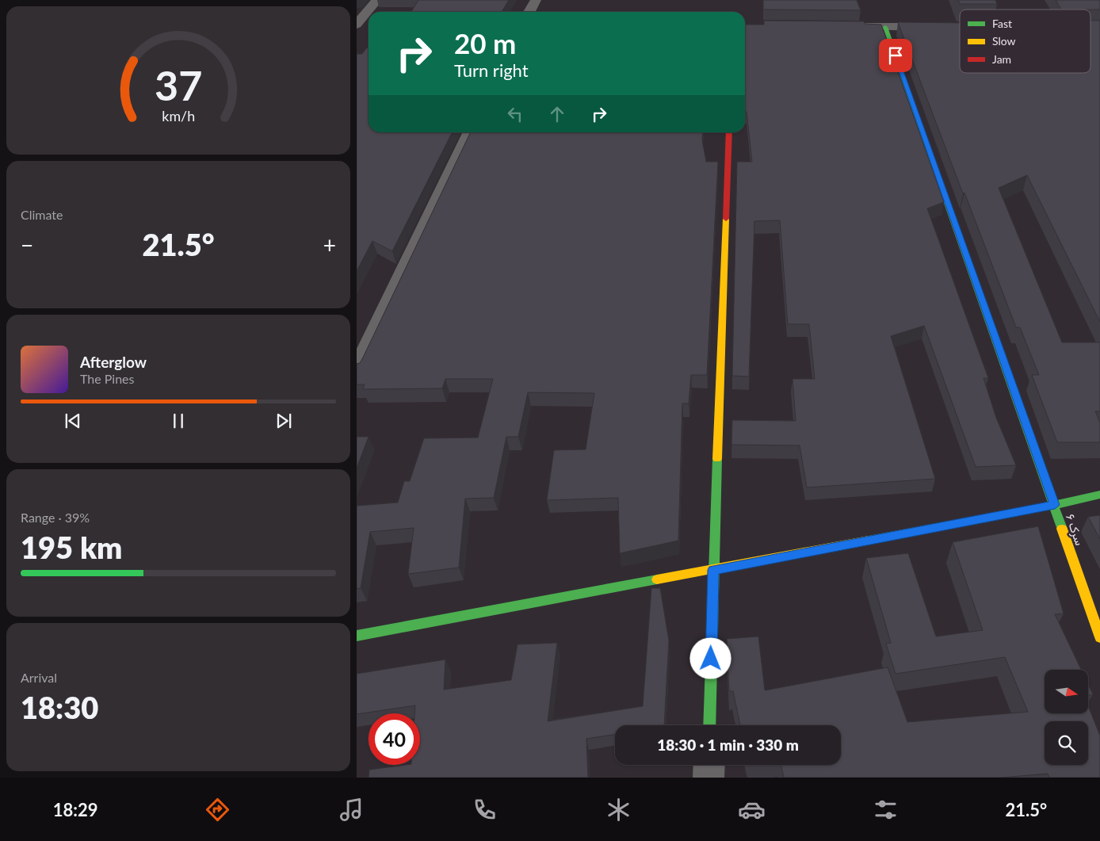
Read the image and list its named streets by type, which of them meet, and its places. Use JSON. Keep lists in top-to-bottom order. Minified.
{"streets":{"street":["سرک ۶"]},"legend":["Fast","Slow","Jam"],"north":"right","page":{"turn":["20 m","Turn right"],"tile":["Climate",["Range · 39%","195 km"],["Arrival","18:30"]],"heat":["−","21.5°","+"],"song":["Afterglow","The Pines"],"limit":"40","trip":"18:30 · 1 min · 330 m","tabs":["18:29","21.5°"],"gauge":["37","km/h"]}}
